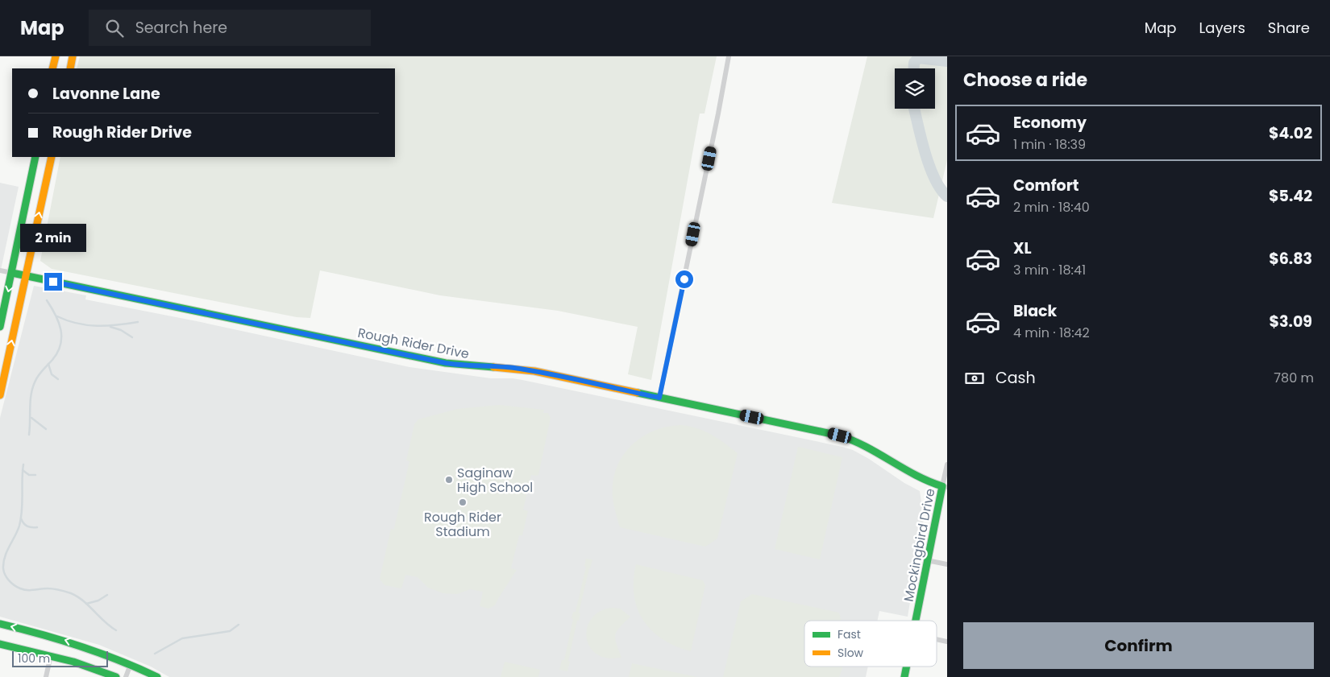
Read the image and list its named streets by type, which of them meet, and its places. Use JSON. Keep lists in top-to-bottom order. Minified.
{"streets":{"street":["Rough Rider Drive","Mockingbird Drive"]},"crossings":[["Rough Rider Drive","Mockingbird Drive"]],"places":["Saginaw High School","Rough Rider Stadium"],"legend":["Fast","Slow"],"scale_bar":"100 m","page":{"header":"Map","search":"Search here","nav":["Map","Layers","Share"],"heading":"Choose a ride","banner":["Lavonne Lane","Rough Rider Drive"],"list":[{"name":"Economy","note":"1 min · 18:39","value":"$4.02"},{"name":"Comfort","note":"2 min · 18:40","value":"$5.42"},{"name":"XL","note":"3 min · 18:41","value":"$6.83"},{"name":"Black","note":"4 min · 18:42","value":"$3.09"}],"bubble":"2 min","pay":["Cash","780 m"],"buttons":"Confirm","scale":"100 m"}}
